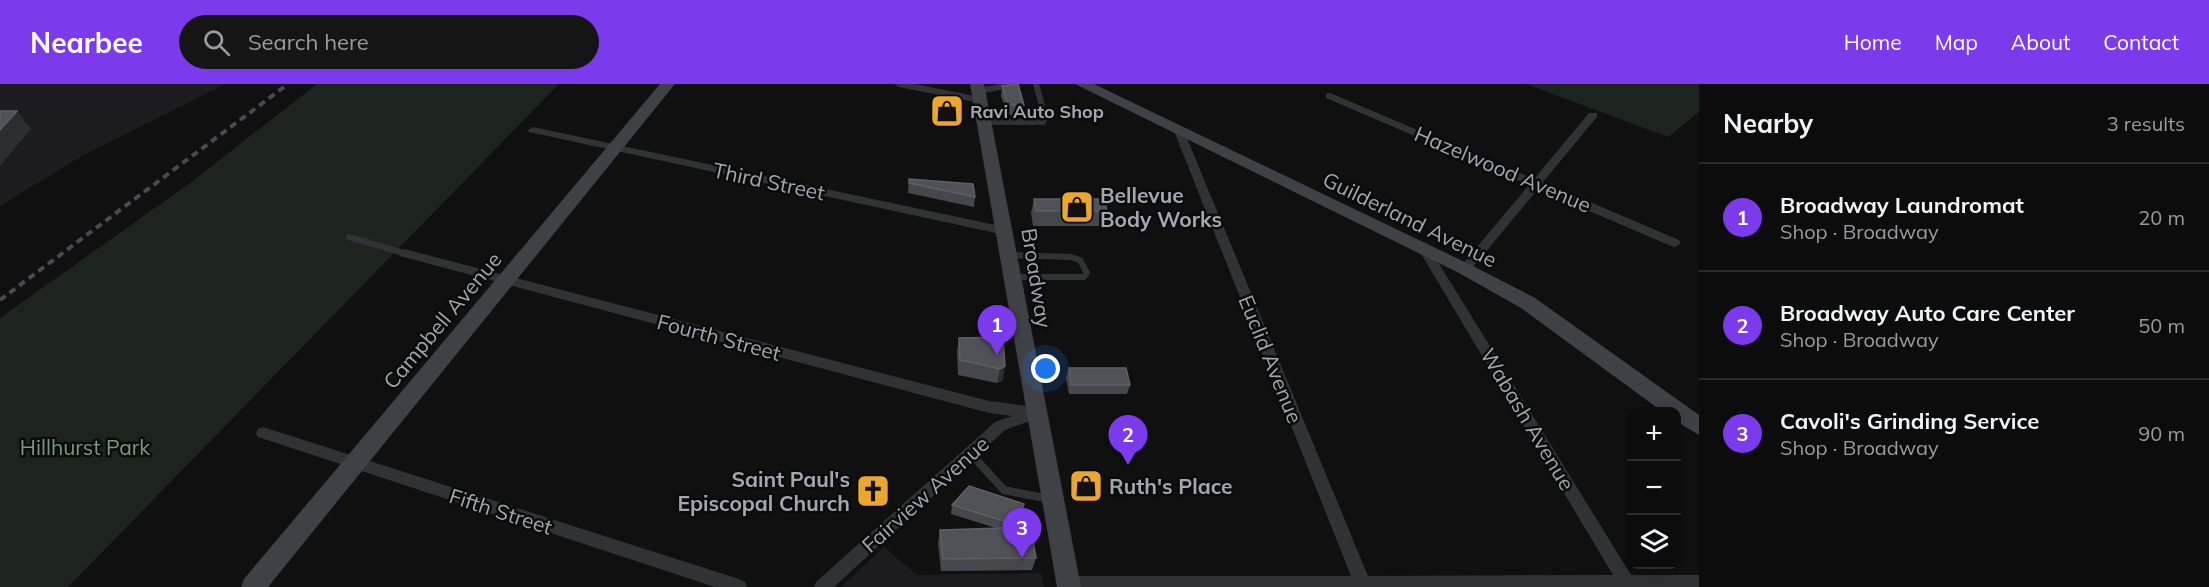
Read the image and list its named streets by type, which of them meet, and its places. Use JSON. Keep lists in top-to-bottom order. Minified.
{"streets":{"street":["Hazelwood Avenue","Third Street","Guilderland Avenue","Broadway","Campbell Avenue","Fourth Street","Euclid Avenue","Wabash Avenue","Fairview Avenue","Fifth Street"]},"crossings":[["Third Street","Broadway"],["Third Street","Campbell Avenue"],["Guilderland Avenue","Euclid Avenue"],["Guilderland Avenue","Wabash Avenue"],["Broadway","Fourth Street"],["Broadway","Fairview Avenue"],["Campbell Avenue","Fourth Street"],["Campbell Avenue","Fifth Street"],["Fourth Street","Fairview Avenue"]],"parks":["Hillhurst Park"],"places":{"shop":["Ravi Auto Shop","Bellevue Body Works","Ruth's Place"],"church":["Saint Paul's Episcopal Church"]},"page":{"header":"Nearbee","search":"Search here","nav":["Home","Map","About","Contact"],"heading":["Nearby","3 results"],"list":[{"mark":"1","name":"Broadway Laundromat","note":"Shop · Broadway","value":"20 m"},{"mark":"2","name":"Broadway Auto Care Center","note":"Shop · Broadway","value":"50 m"},{"mark":"3","name":"Cavoli's Grinding Service","note":"Shop · Broadway","value":"90 m"}],"pins":["1","2","3"],"map_buttons":["+","−"]}}
